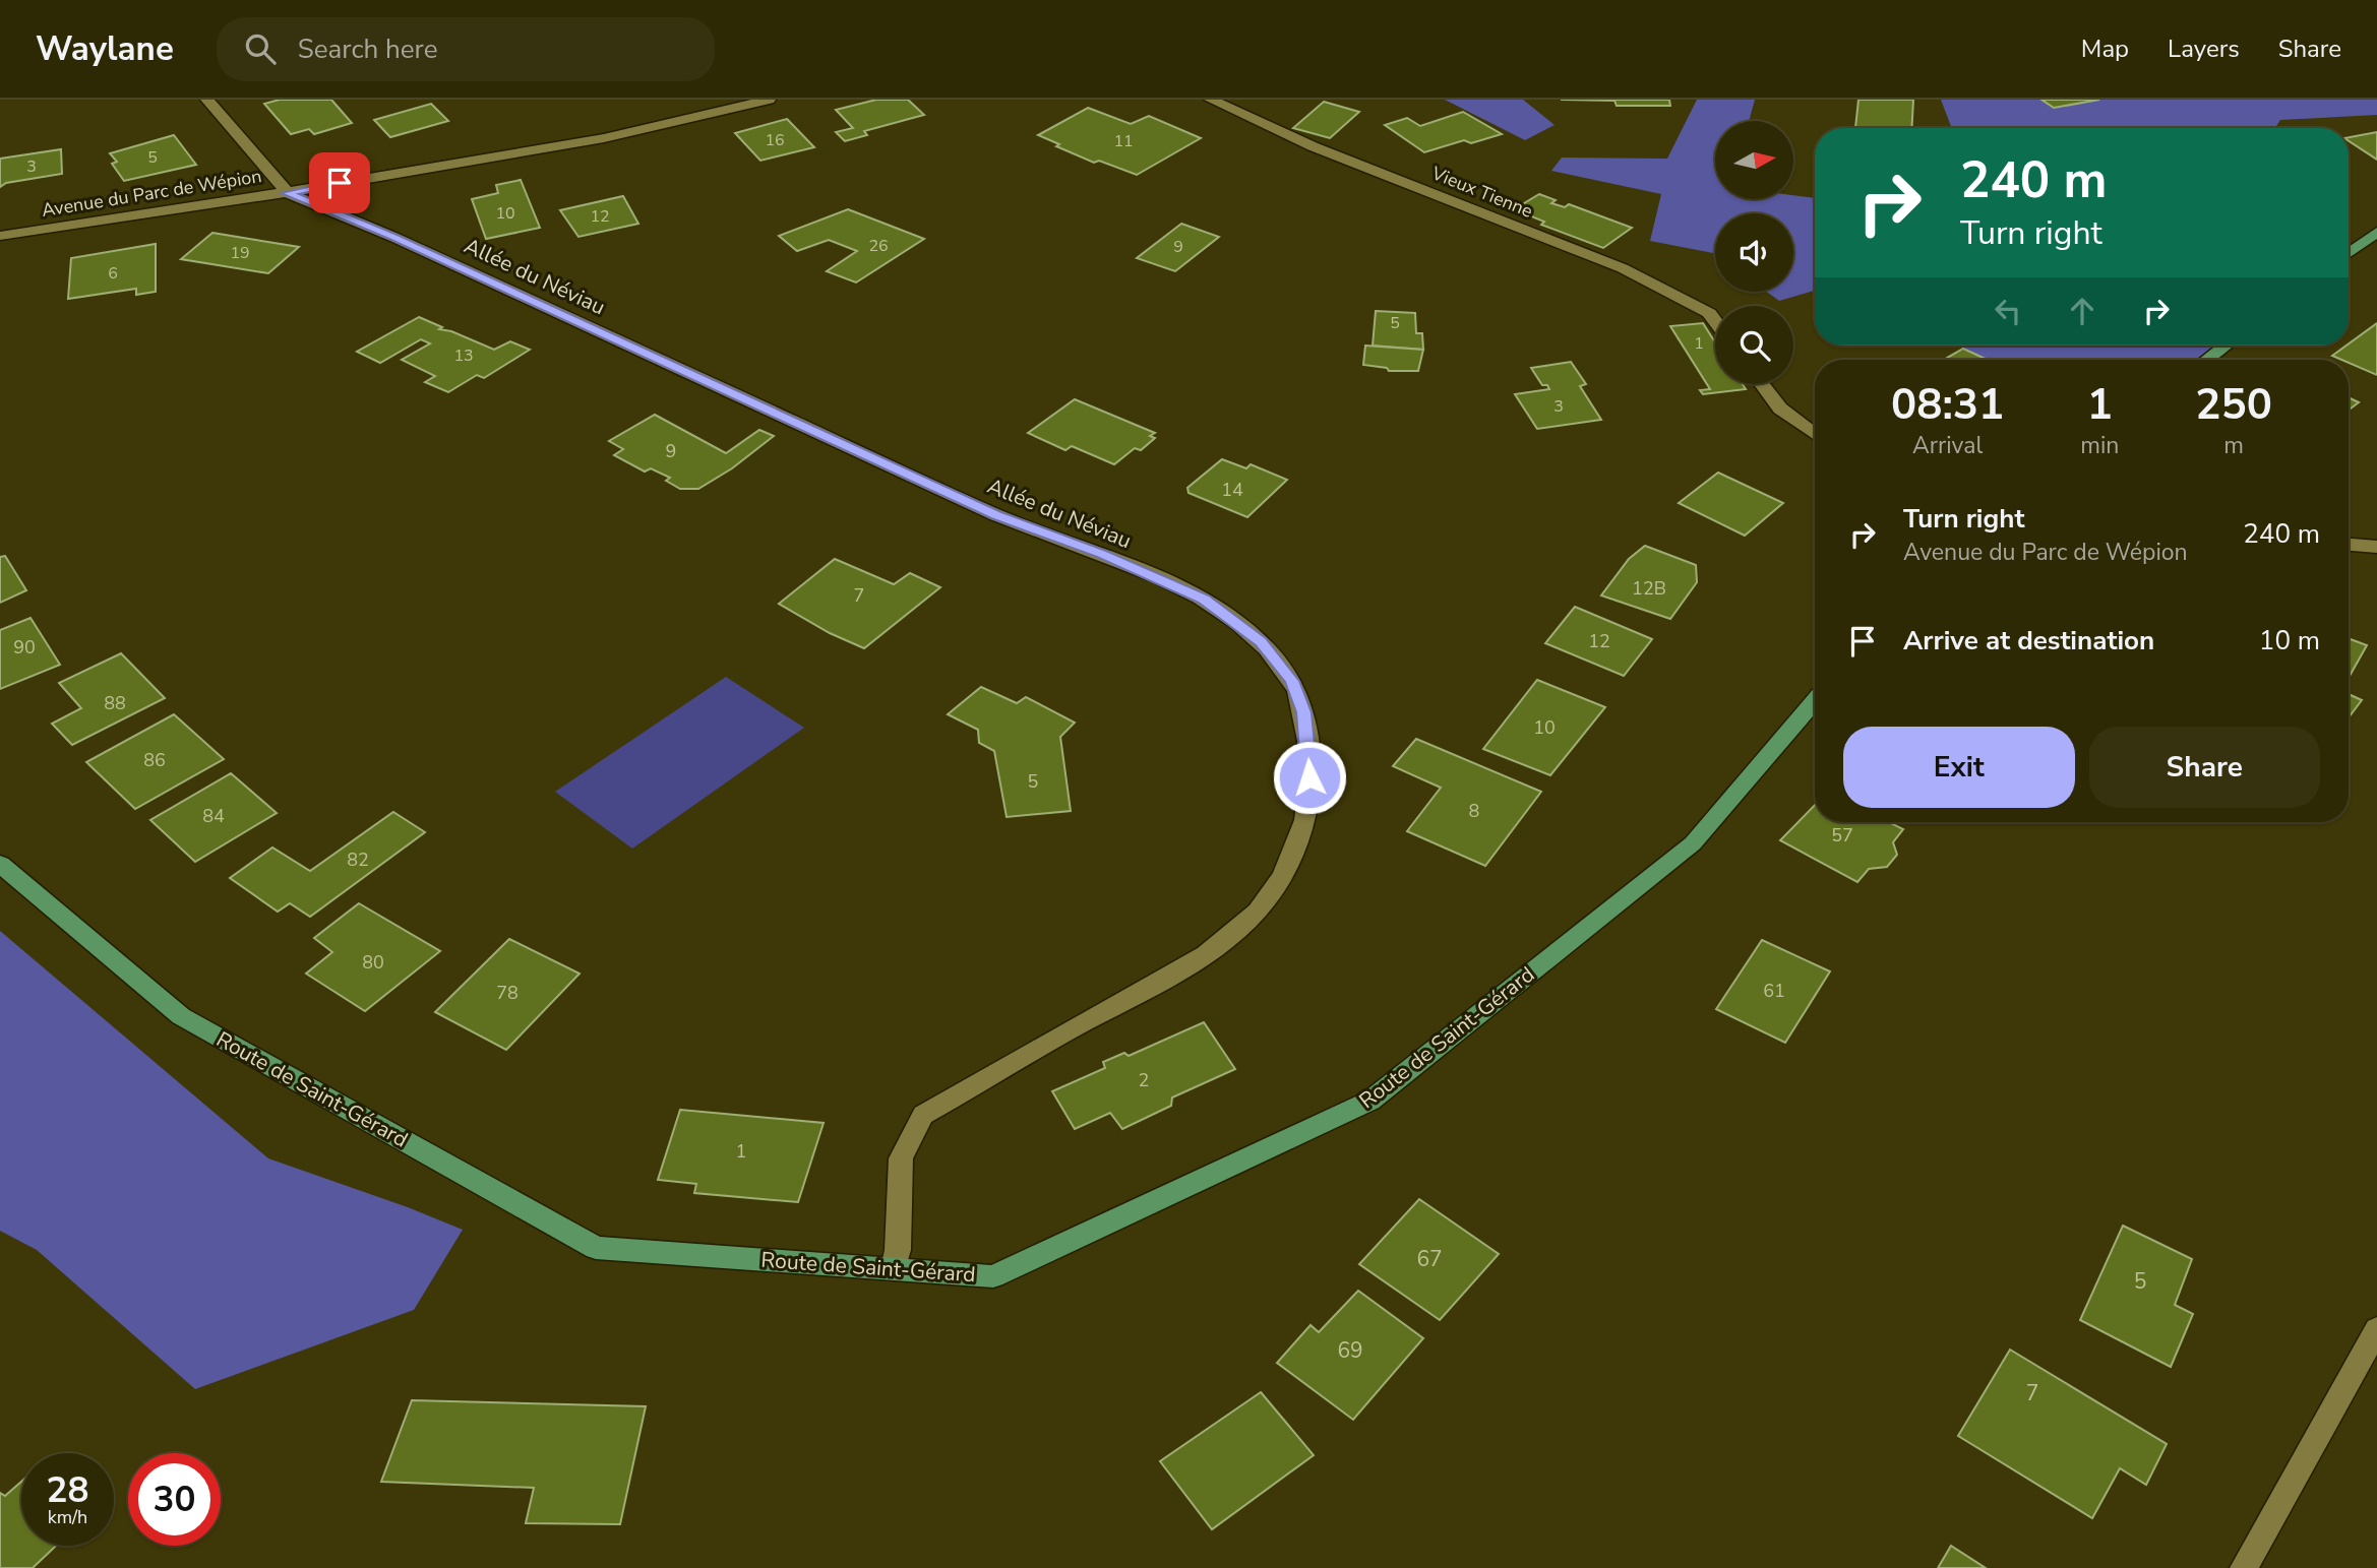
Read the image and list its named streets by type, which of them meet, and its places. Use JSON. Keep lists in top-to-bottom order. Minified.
{"streets":{"main road":["Route de Saint-Gérard"],"street":["Vieux Tienne","Avenue du Parc de Wépion","Allée du Néviau"]},"crossings":[["Avenue du Parc de Wépion","Allée du Néviau"],["Allée du Néviau","Route de Saint-Gérard"]],"house_numbers":["16","11","5","3","10","12","26","9","19","6","5","1","13","3","9","14","12B","7","12","90","88","10","86","5","8","84","57","82","80","61","78","2","1","67","5","69","7"],"north":"right","page":{"header":"Waylane","search":"Search here","nav":["Map","Layers","Share"],"turn":["240 m","Turn right"],"eta":["08:31","Arrival","1","min","250","m"],"list":[{"name":"Turn right","note":"Avenue du Parc de Wépion","value":"240 m"},{"name":"Arrive at destination","value":"10 m"}],"buttons":["Exit","Share"],"speed":"28 km/h","limit":"30"}}
